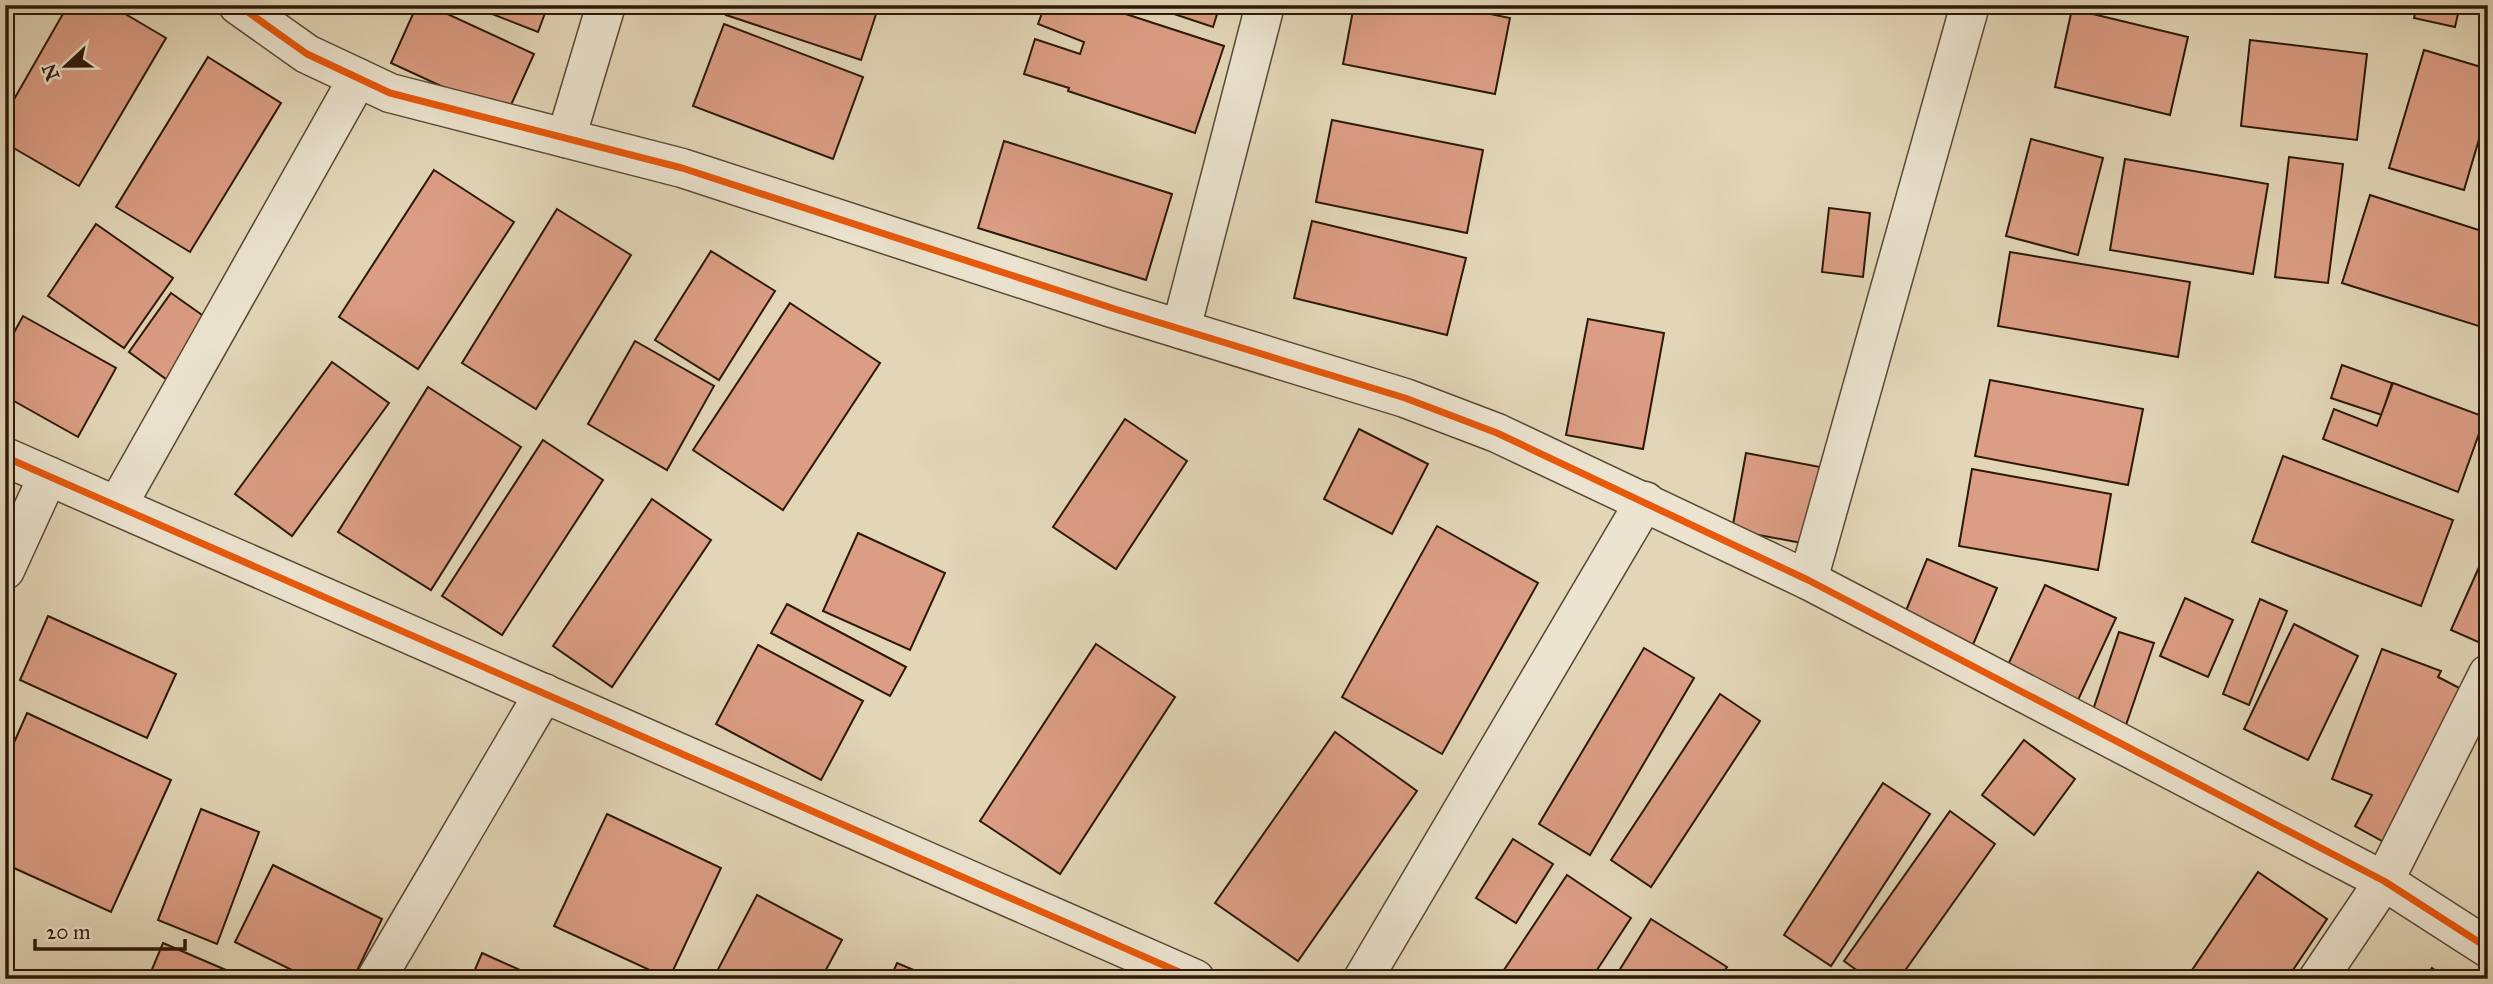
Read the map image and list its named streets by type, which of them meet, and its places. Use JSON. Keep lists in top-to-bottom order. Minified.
{"scale_bar":"20 m","north":"left"}
